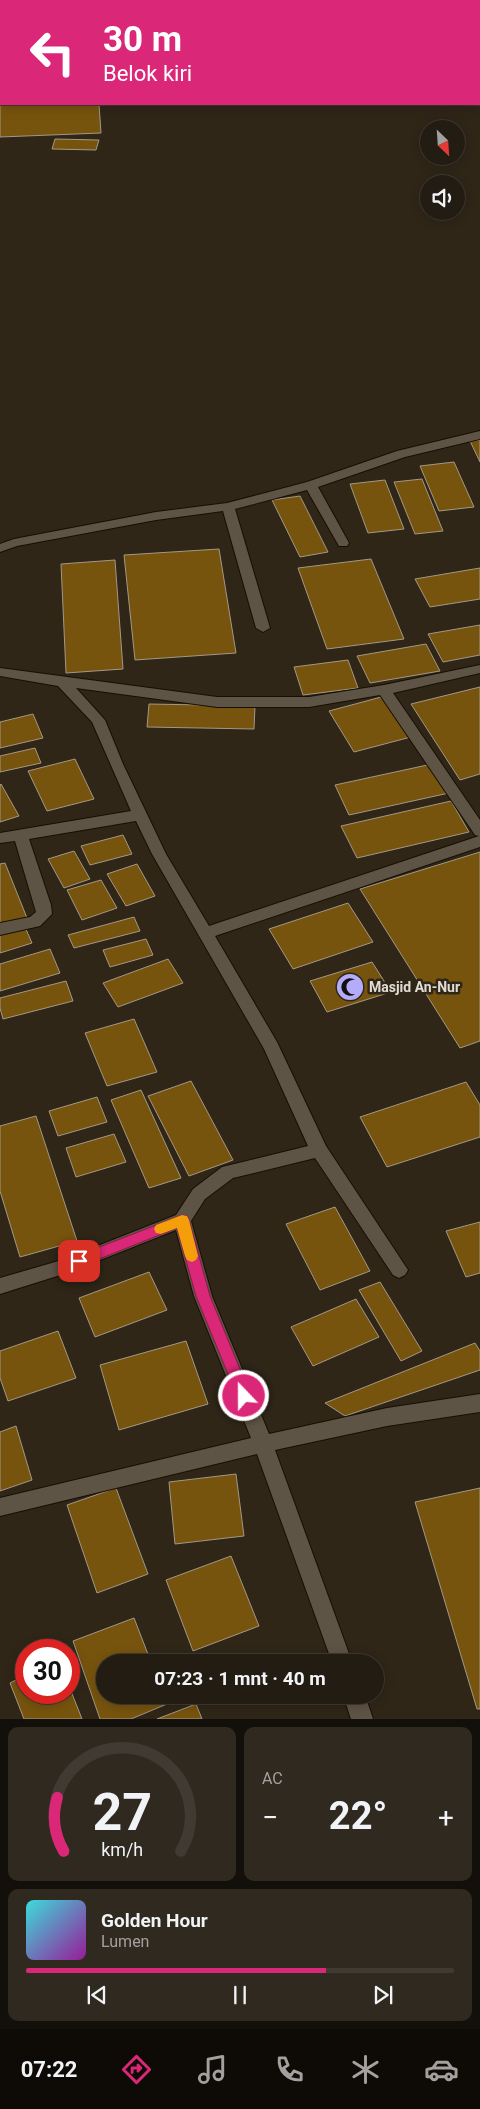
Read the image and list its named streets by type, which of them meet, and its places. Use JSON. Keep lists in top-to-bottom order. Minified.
{"places":{"mosque":["Masjid An-Nur"]},"north":"bottom right","page":{"turn":["30 m","Belok kiri"],"limit":"30","trip":"07:23 · 1 mnt · 40 m","tile":"AC","heat":["−","22°","+"],"song":["Golden Hour","Lumen"],"tabs":"07:22","gauge":["27","km/h"]}}
